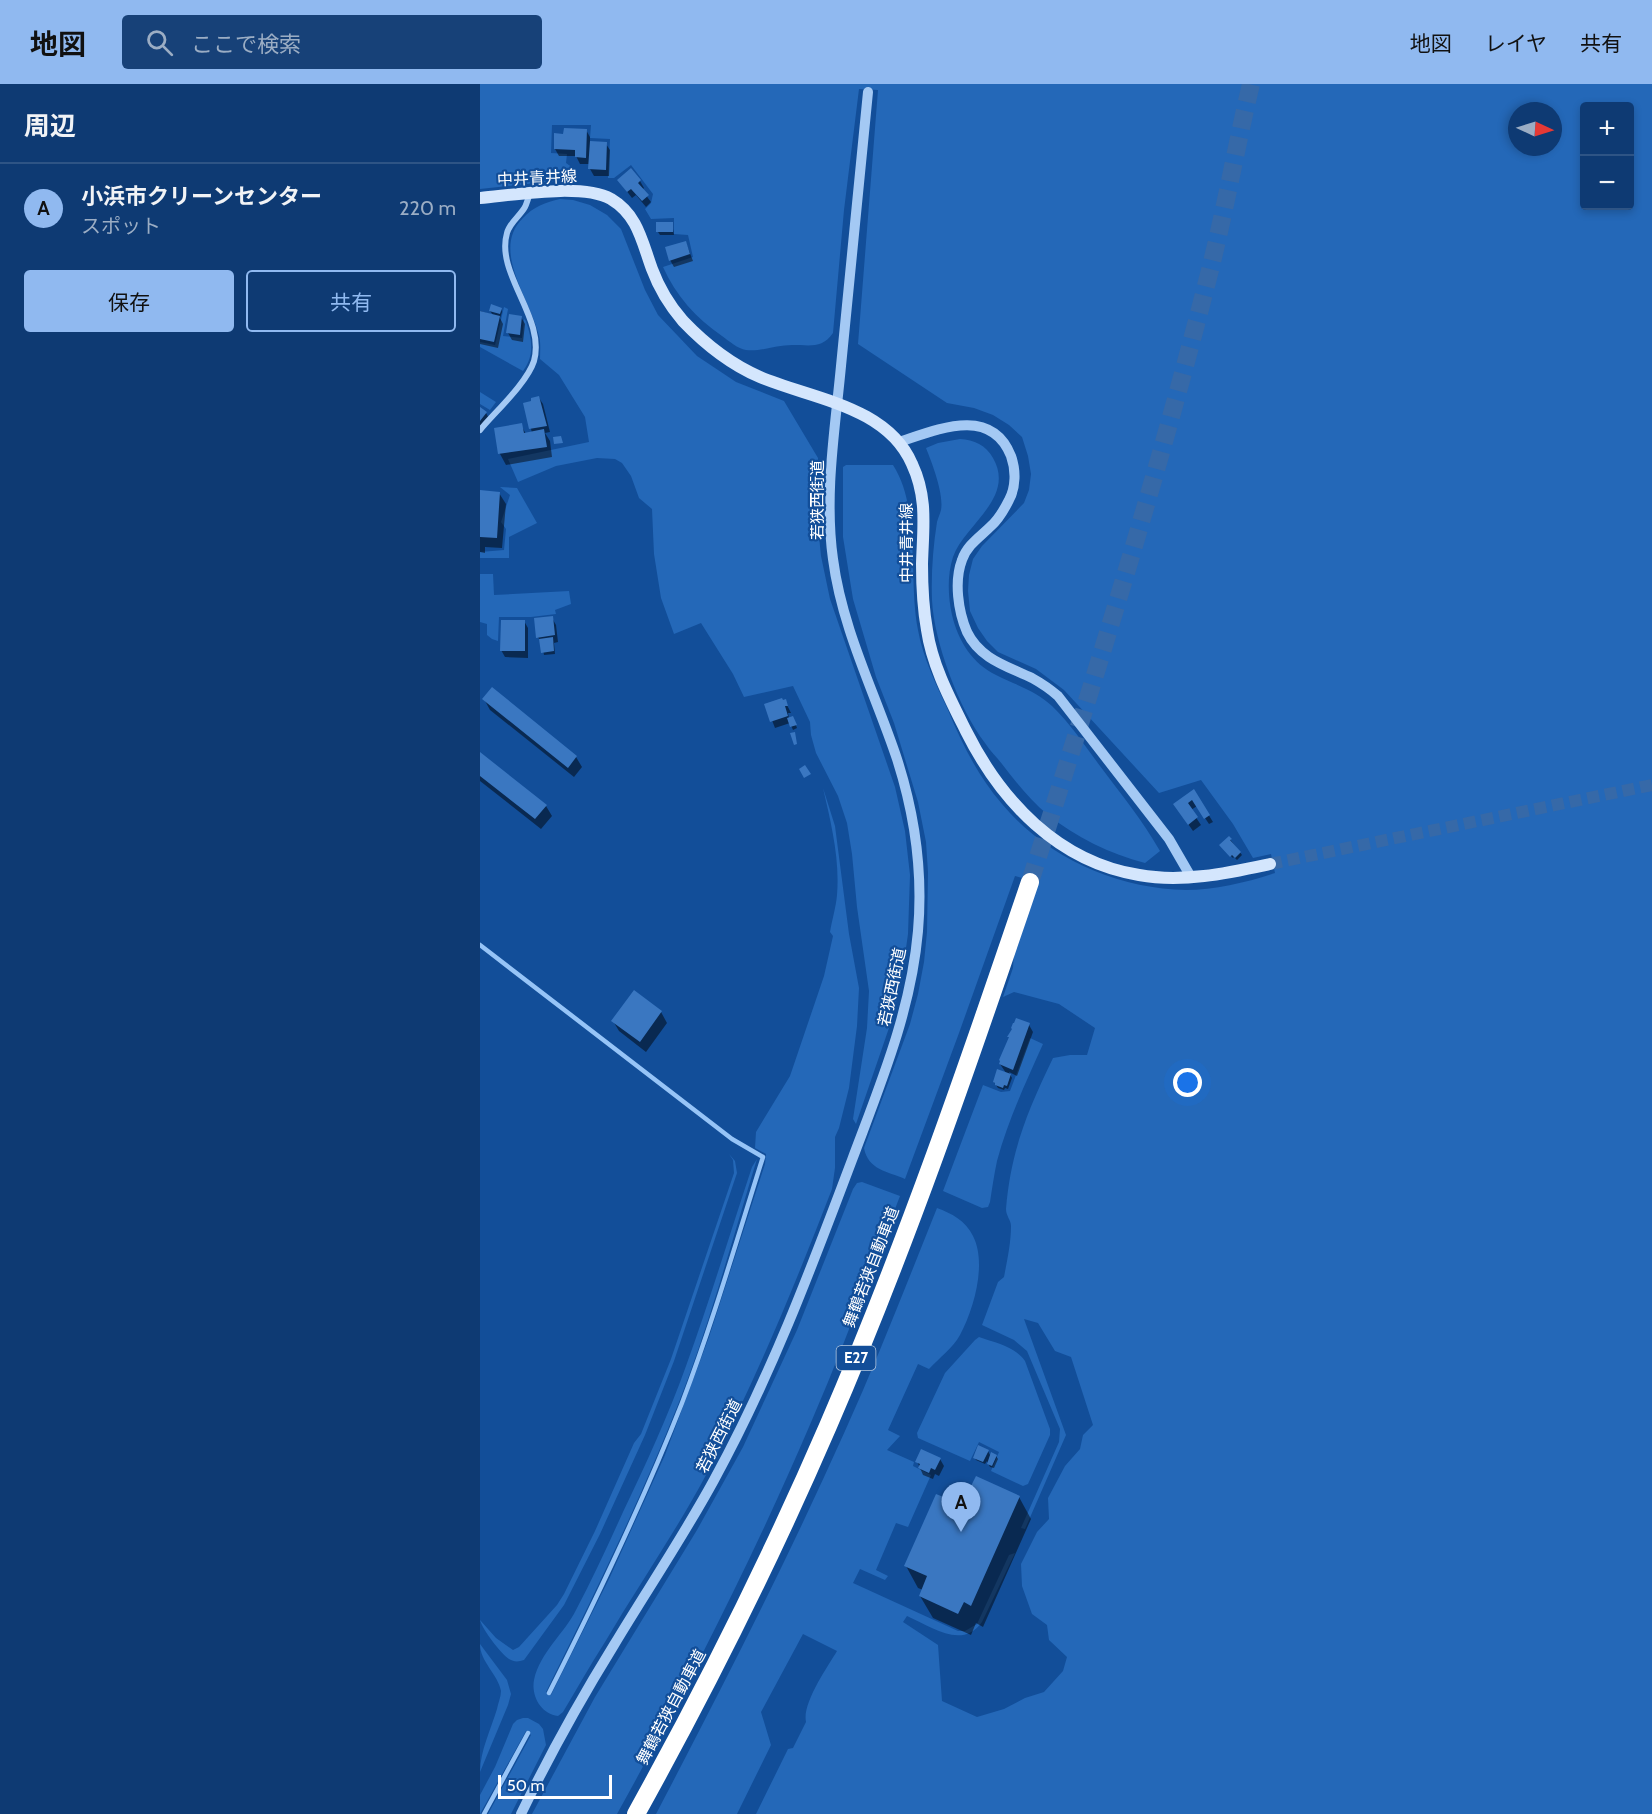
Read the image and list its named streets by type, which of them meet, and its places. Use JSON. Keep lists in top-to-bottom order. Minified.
{"streets":{"highway":["舞鶴若狭自動車道","E27"],"main road":["中井青井線"],"street":["若狭西街道"]},"crossings":[["中井青井線","若狭西街道"]],"scale_bar":"50 m","north":"right","page":{"header":"地図","search":"ここで検索","nav":["地図","レイヤ","共有"],"heading":"周辺","map_buttons":["+","−"],"list":[{"mark":"A","name":"小浜市クリーンセンター","note":"スポット","value":"220 m"}],"buttons":["保存","共有"],"pins":"A","scale":"50 m"}}
